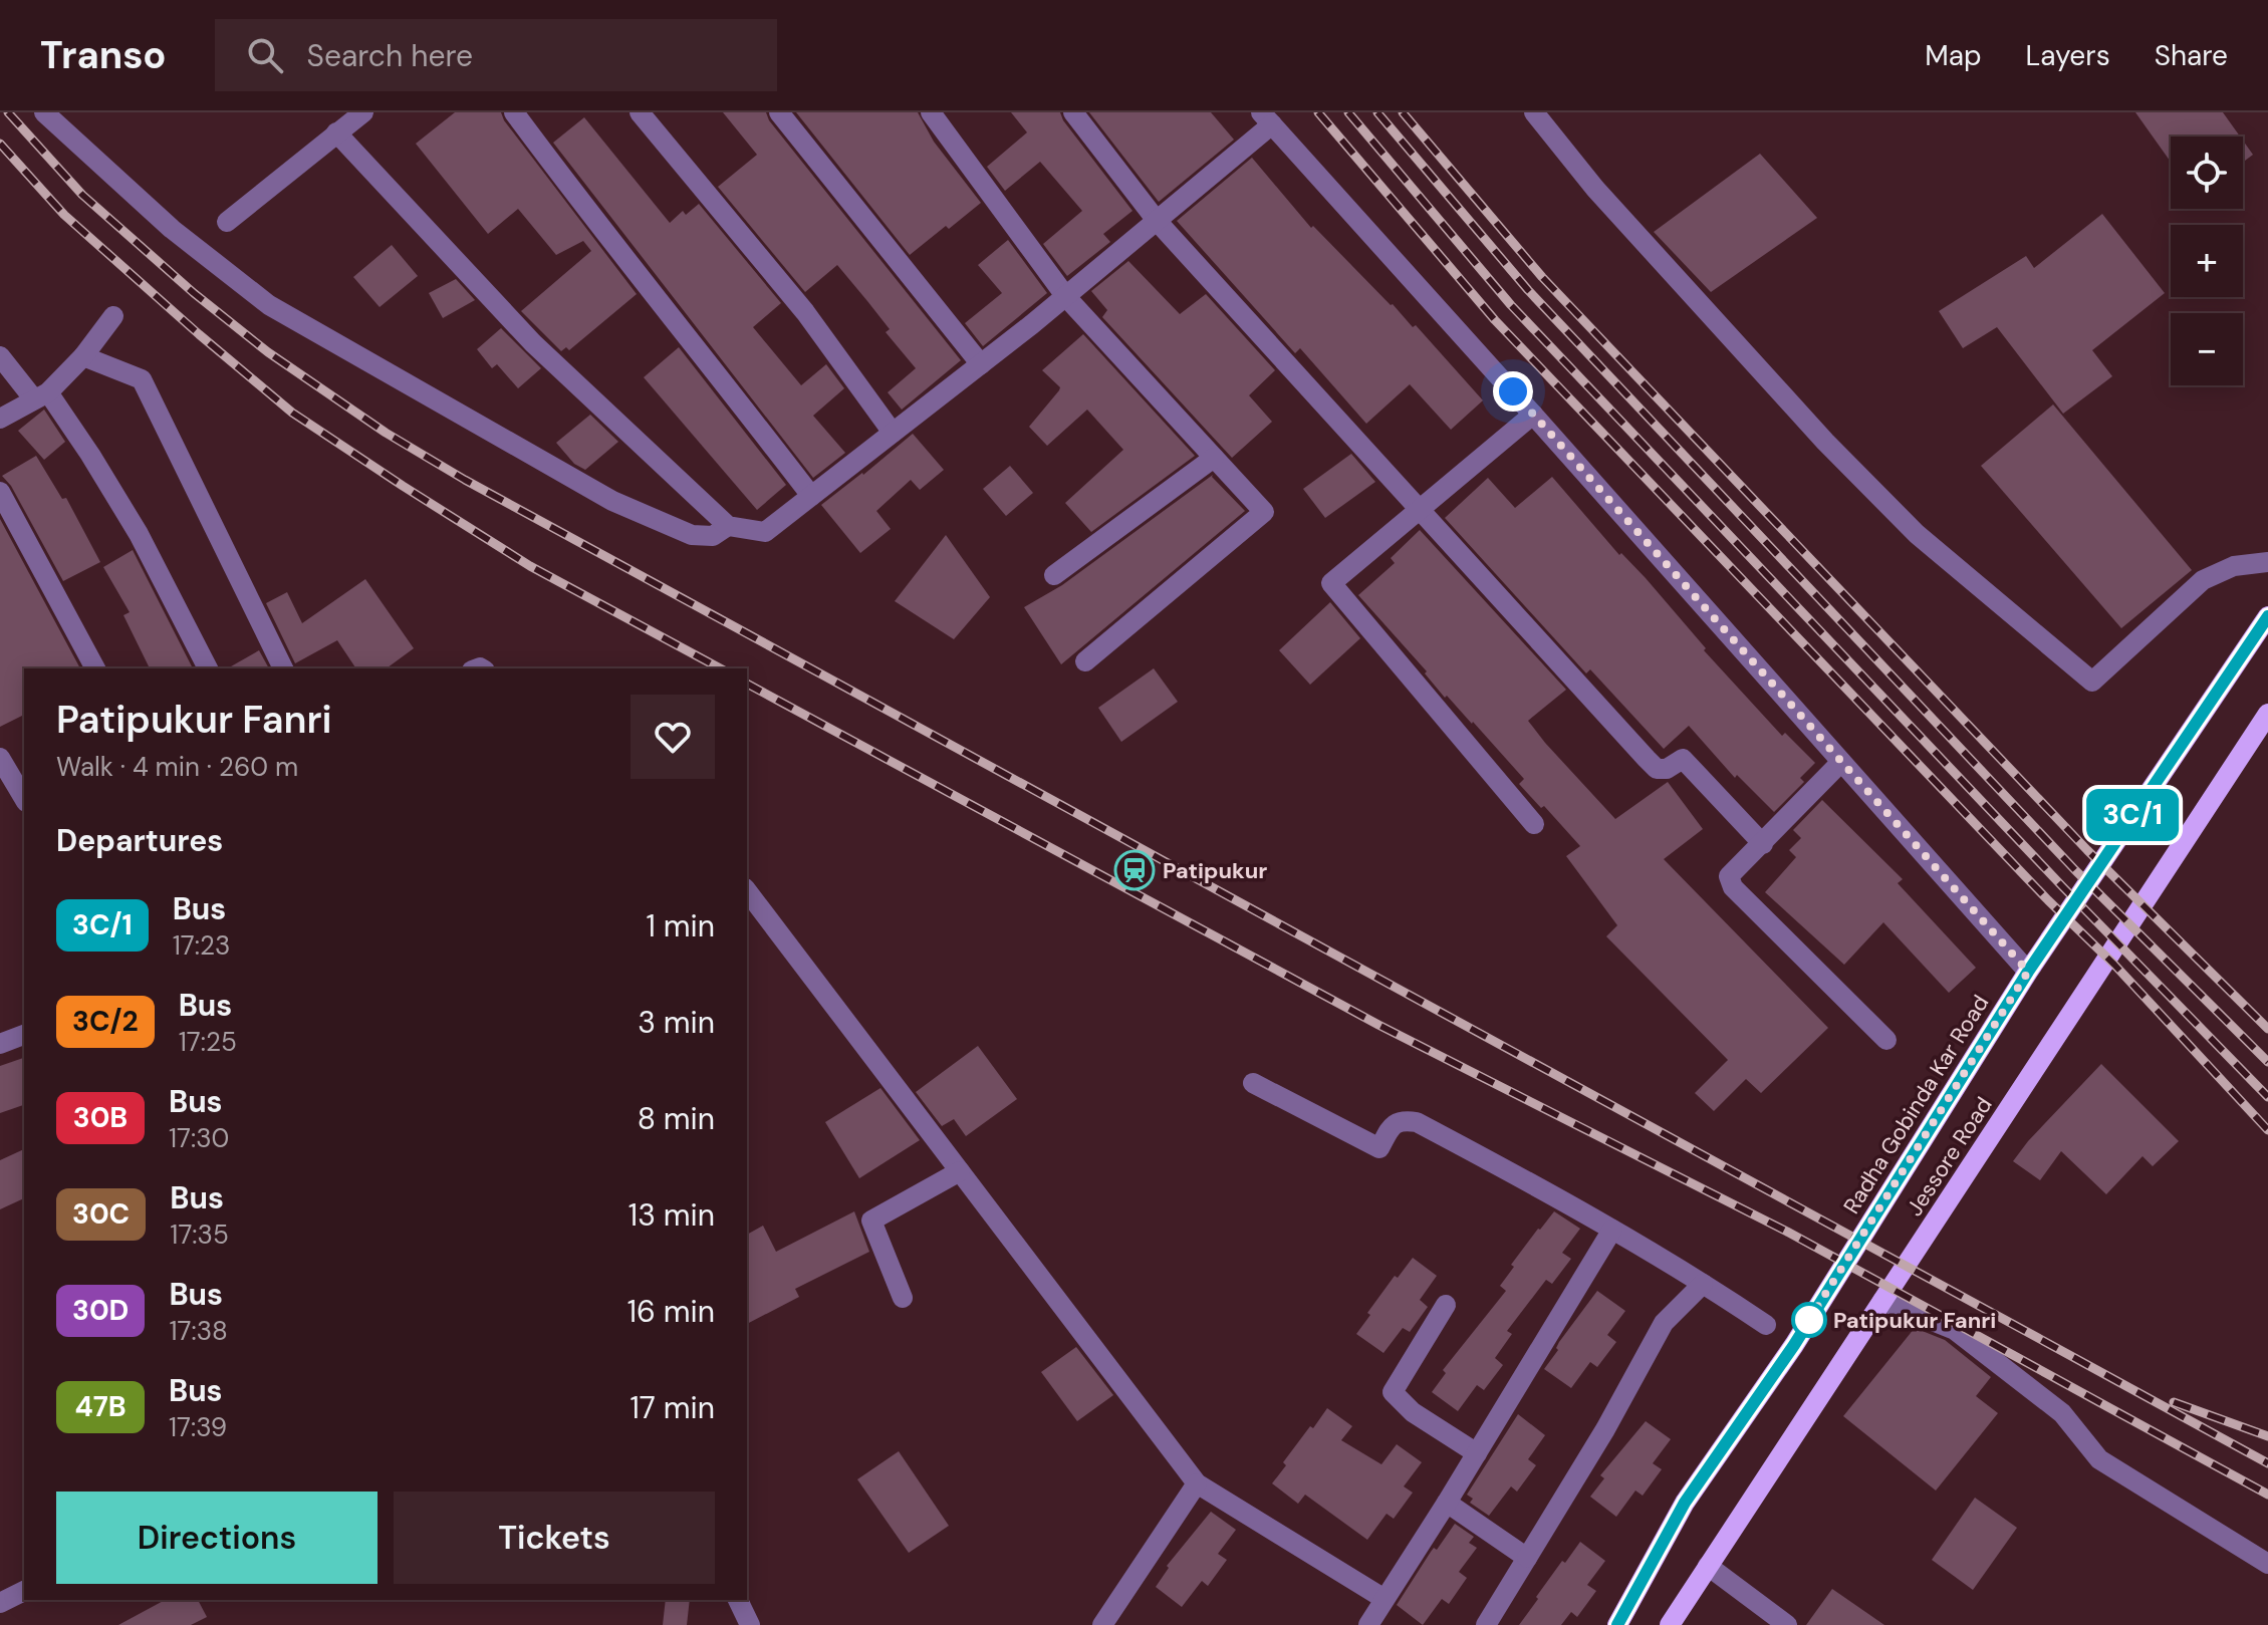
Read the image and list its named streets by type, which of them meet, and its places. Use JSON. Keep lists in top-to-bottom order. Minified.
{"streets":{"main road":["Radha Gobinda Kar Road","Jessore Road"]},"places":{"station":["Patipukur"],"other":["Patipukur Fanri"]},"lines":["bus line 3C/1"],"page":{"header":"Transo","search":"Search here","nav":["Map","Layers","Share"],"on_map":"3C/1","map_buttons":["+","−"],"heading":[["Patipukur Fanri","Walk · 4 min · 260 m"],"Departures"],"list":[{"mark":"3C/1","name":"Bus","note":"17:23","value":"1 min"},{"mark":"3C/2","name":"Bus","note":"17:25","value":"3 min"},{"mark":"30B","name":"Bus","note":"17:30","value":"8 min"},{"mark":"30C","name":"Bus","note":"17:35","value":"13 min"},{"mark":"30D","name":"Bus","note":"17:38","value":"16 min"},{"mark":"47B","name":"Bus","note":"17:39","value":"17 min"}],"buttons":["Directions","Tickets"]}}
